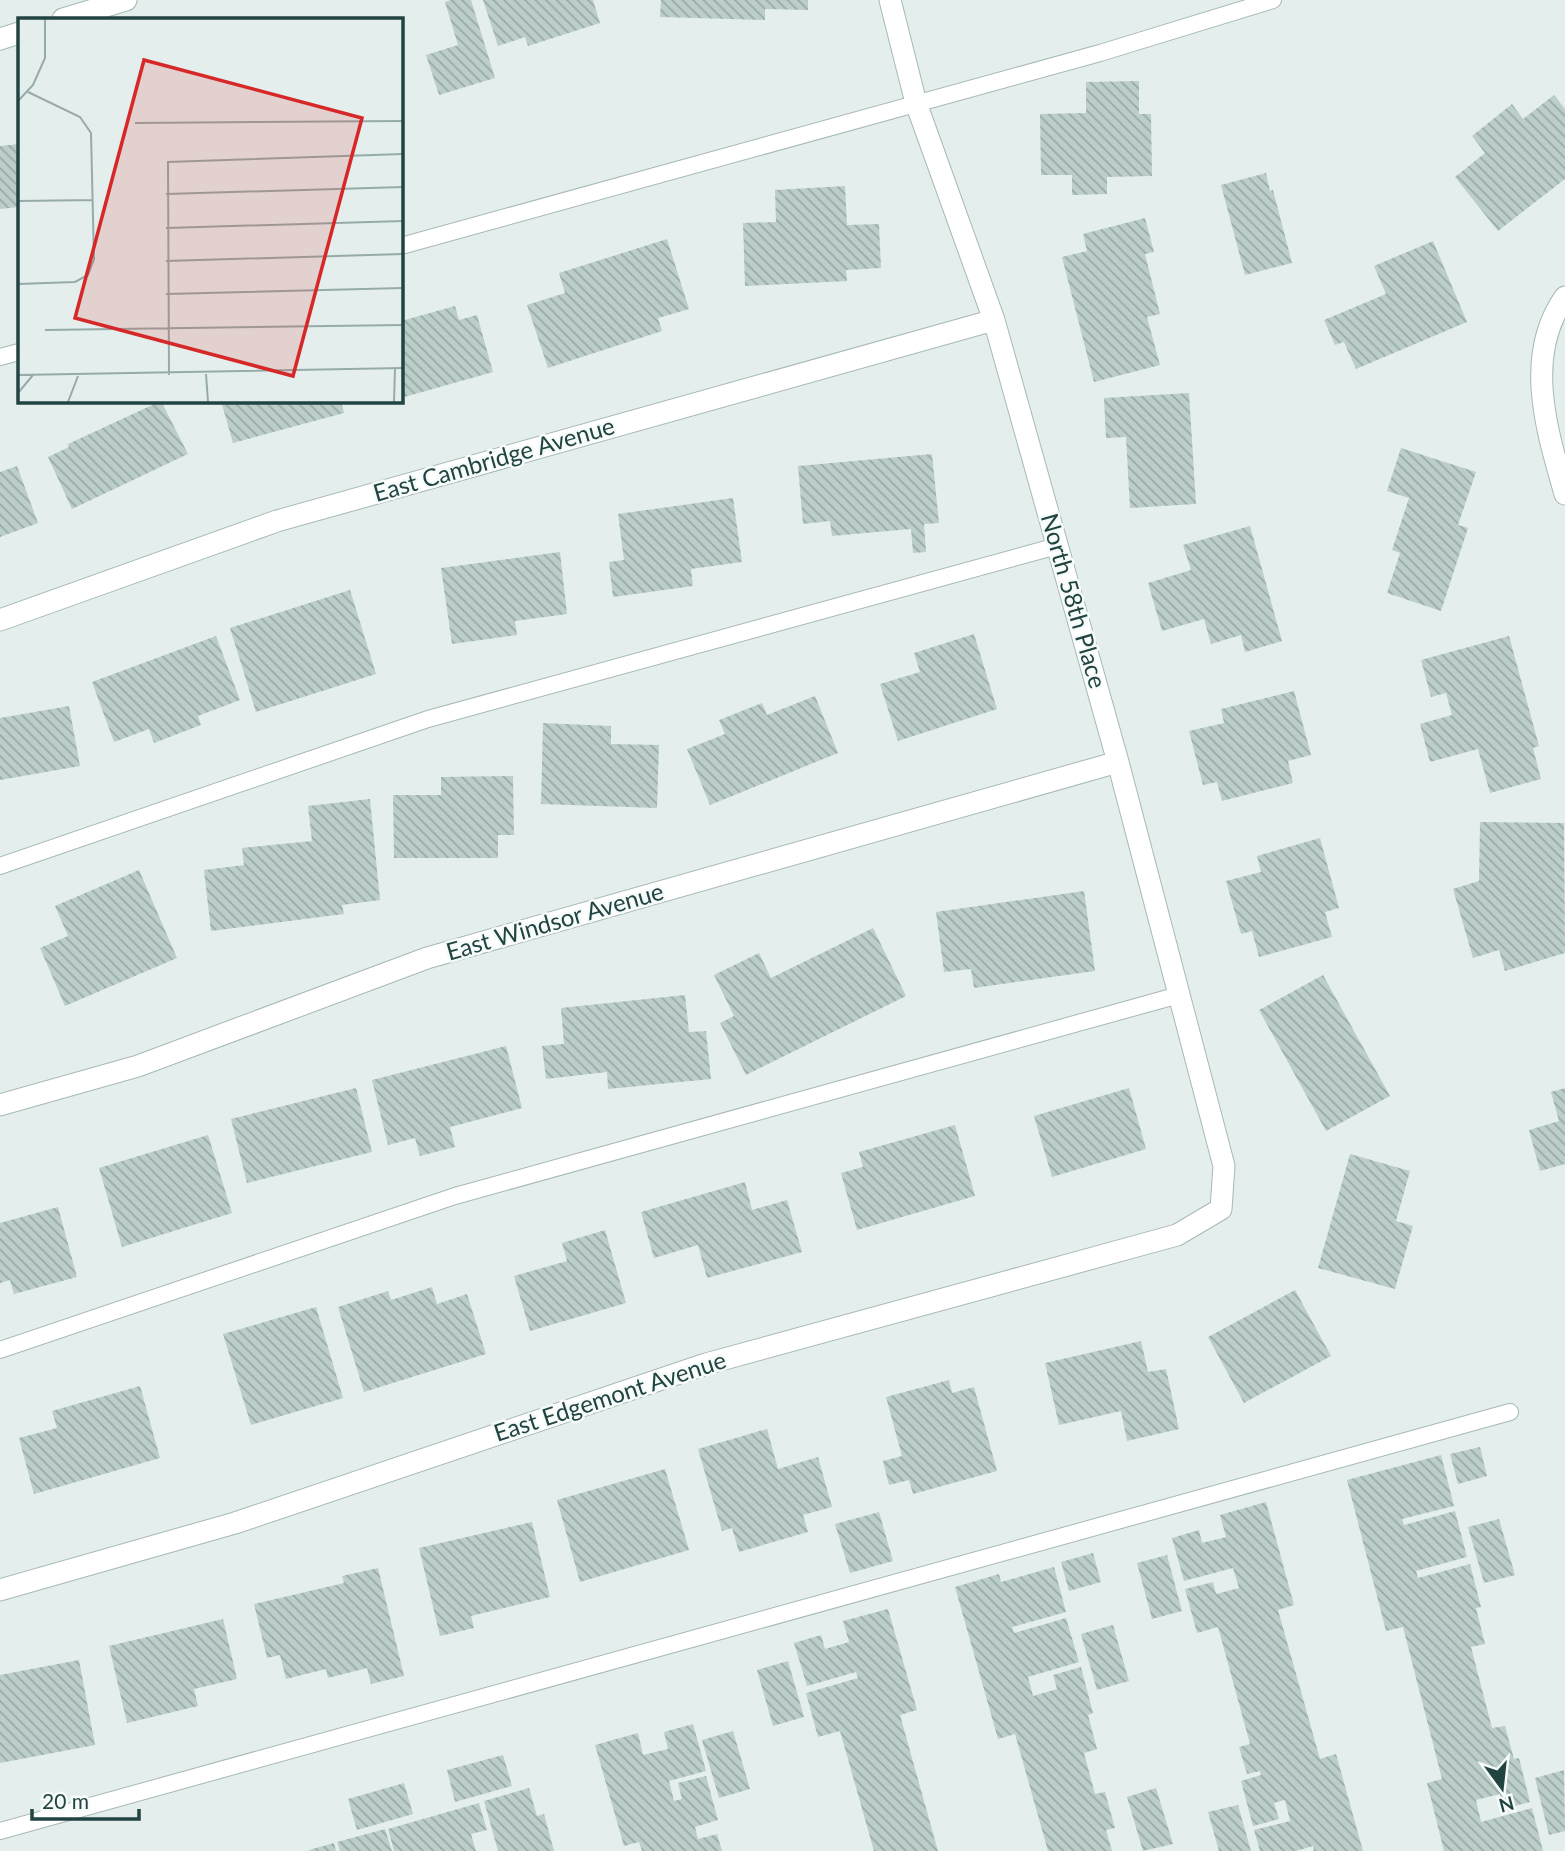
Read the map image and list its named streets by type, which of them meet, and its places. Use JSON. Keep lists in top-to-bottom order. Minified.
{"streets":{"street":["East Cambridge Avenue","North 58th Place","East Windsor Avenue","East Edgemont Avenue"]},"crossings":[["East Cambridge Avenue","North 58th Place"],["North 58th Place","East Windsor Avenue"],["North 58th Place","East Edgemont Avenue"]],"scale_bar":"20 m","north":"bottom"}
